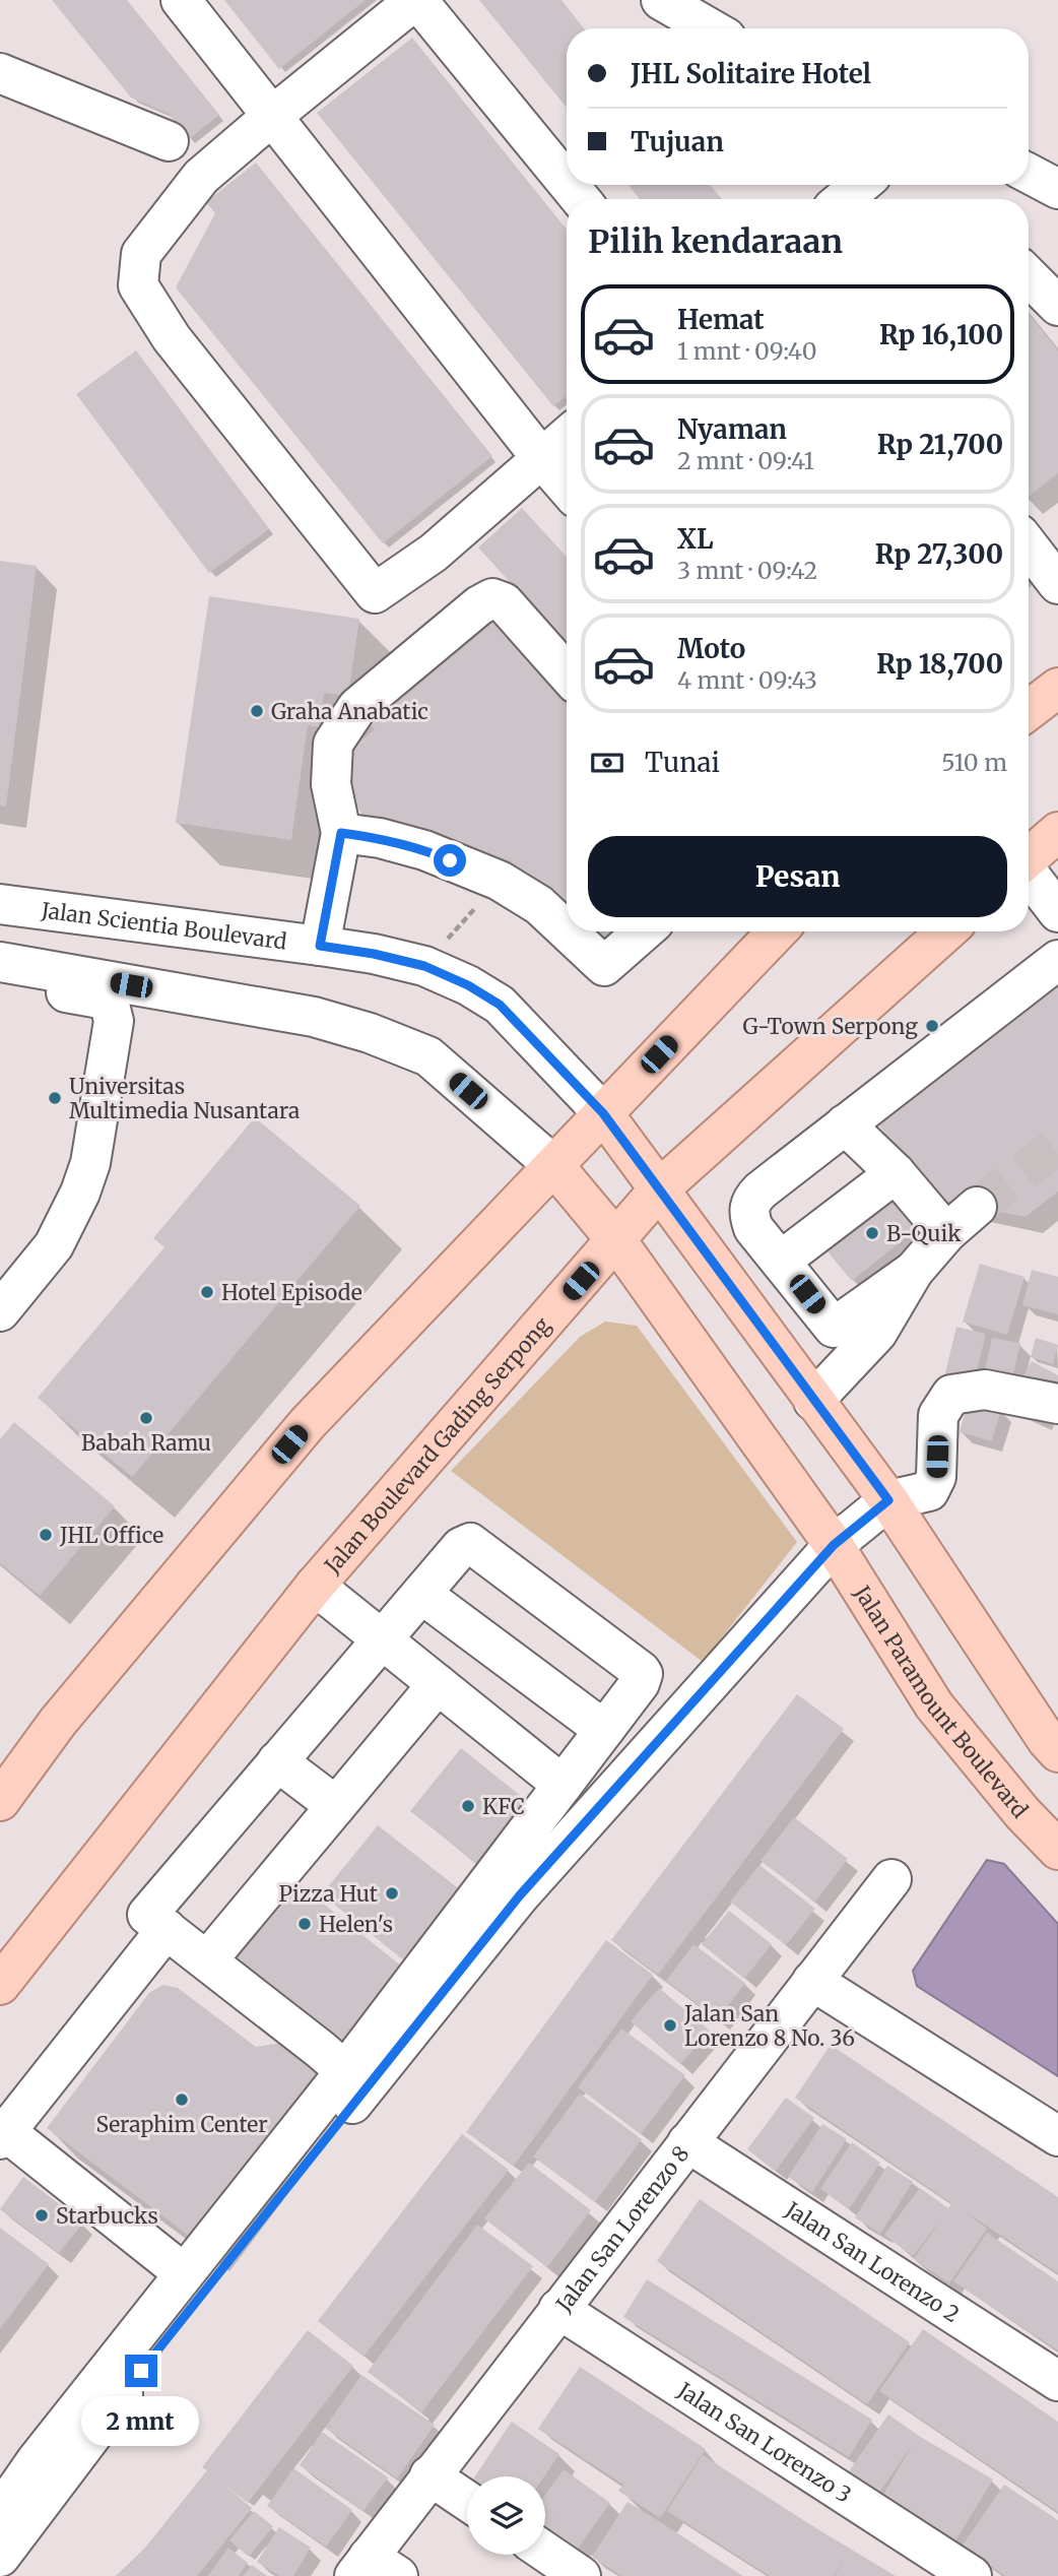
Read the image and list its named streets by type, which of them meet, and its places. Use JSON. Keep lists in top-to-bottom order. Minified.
{"streets":{"main road":["Jalan Scientia Boulevard","Jalan Boulevard Gading Serpong","Jalan Paramount Boulevard"],"street":["Jalan San Lorenzo 8","Jalan San Lorenzo 2","Jalan San Lorenzo 3"]},"crossings":[["Jalan Scientia Boulevard","Jalan Boulevard Gading Serpong"],["Jalan Boulevard Gading Serpong","Jalan Paramount Boulevard"],["Jalan San Lorenzo 8","Jalan San Lorenzo 2"],["Jalan San Lorenzo 8","Jalan San Lorenzo 3"]],"places":["Graha Anabatic","G-Town Serpong","Universitas Multimedia Nusantara","B-Quik","Hotel Episode","Babah Ramu","JHL Office","KFC","Pizza Hut","Helen's","Jalan San Lorenzo 8 No. 36","Seraphim Center","Starbucks"],"page":{"banner":["JHL Solitaire Hotel","Tujuan"],"heading":"Pilih kendaraan","list":[{"name":"Hemat","note":"1 mnt · 09:40","value":"Rp 16,100"},{"name":"Nyaman","note":"2 mnt · 09:41","value":"Rp 21,700"},{"name":"XL","note":"3 mnt · 09:42","value":"Rp 27,300"},{"name":"Moto","note":"4 mnt · 09:43","value":"Rp 18,700"}],"pay":["Tunai","510 m"],"buttons":"Pesan","bubble":"2 mnt"}}
